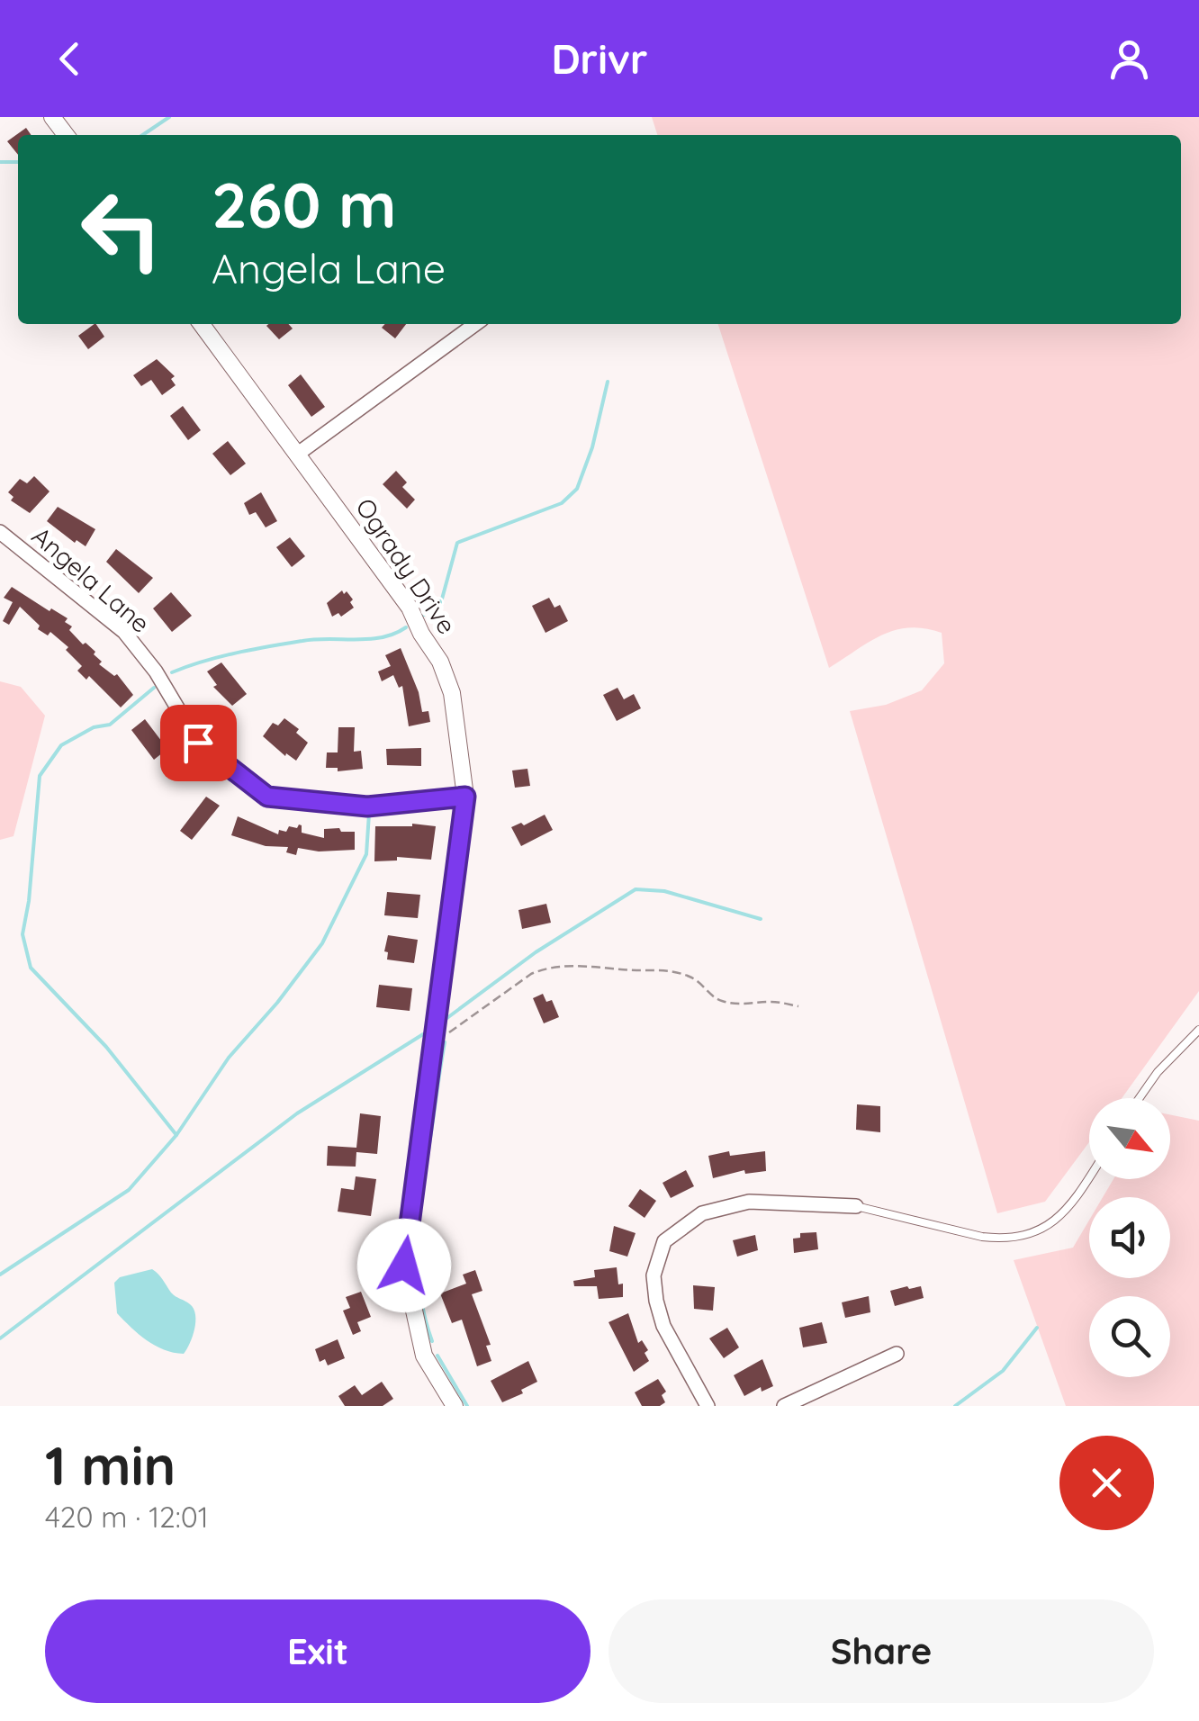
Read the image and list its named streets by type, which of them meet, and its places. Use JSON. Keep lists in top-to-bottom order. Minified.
{"streets":{"street":["Ogrady Drive","Angela Lane"]},"crossings":[["Ogrady Drive","Angela Lane"]],"north":"bottom right","page":{"header":"Drivr","turn":["260 m","Angela Lane"],"heading":["1 min","420 m · 12:01"],"buttons":["Exit","Share"]}}
